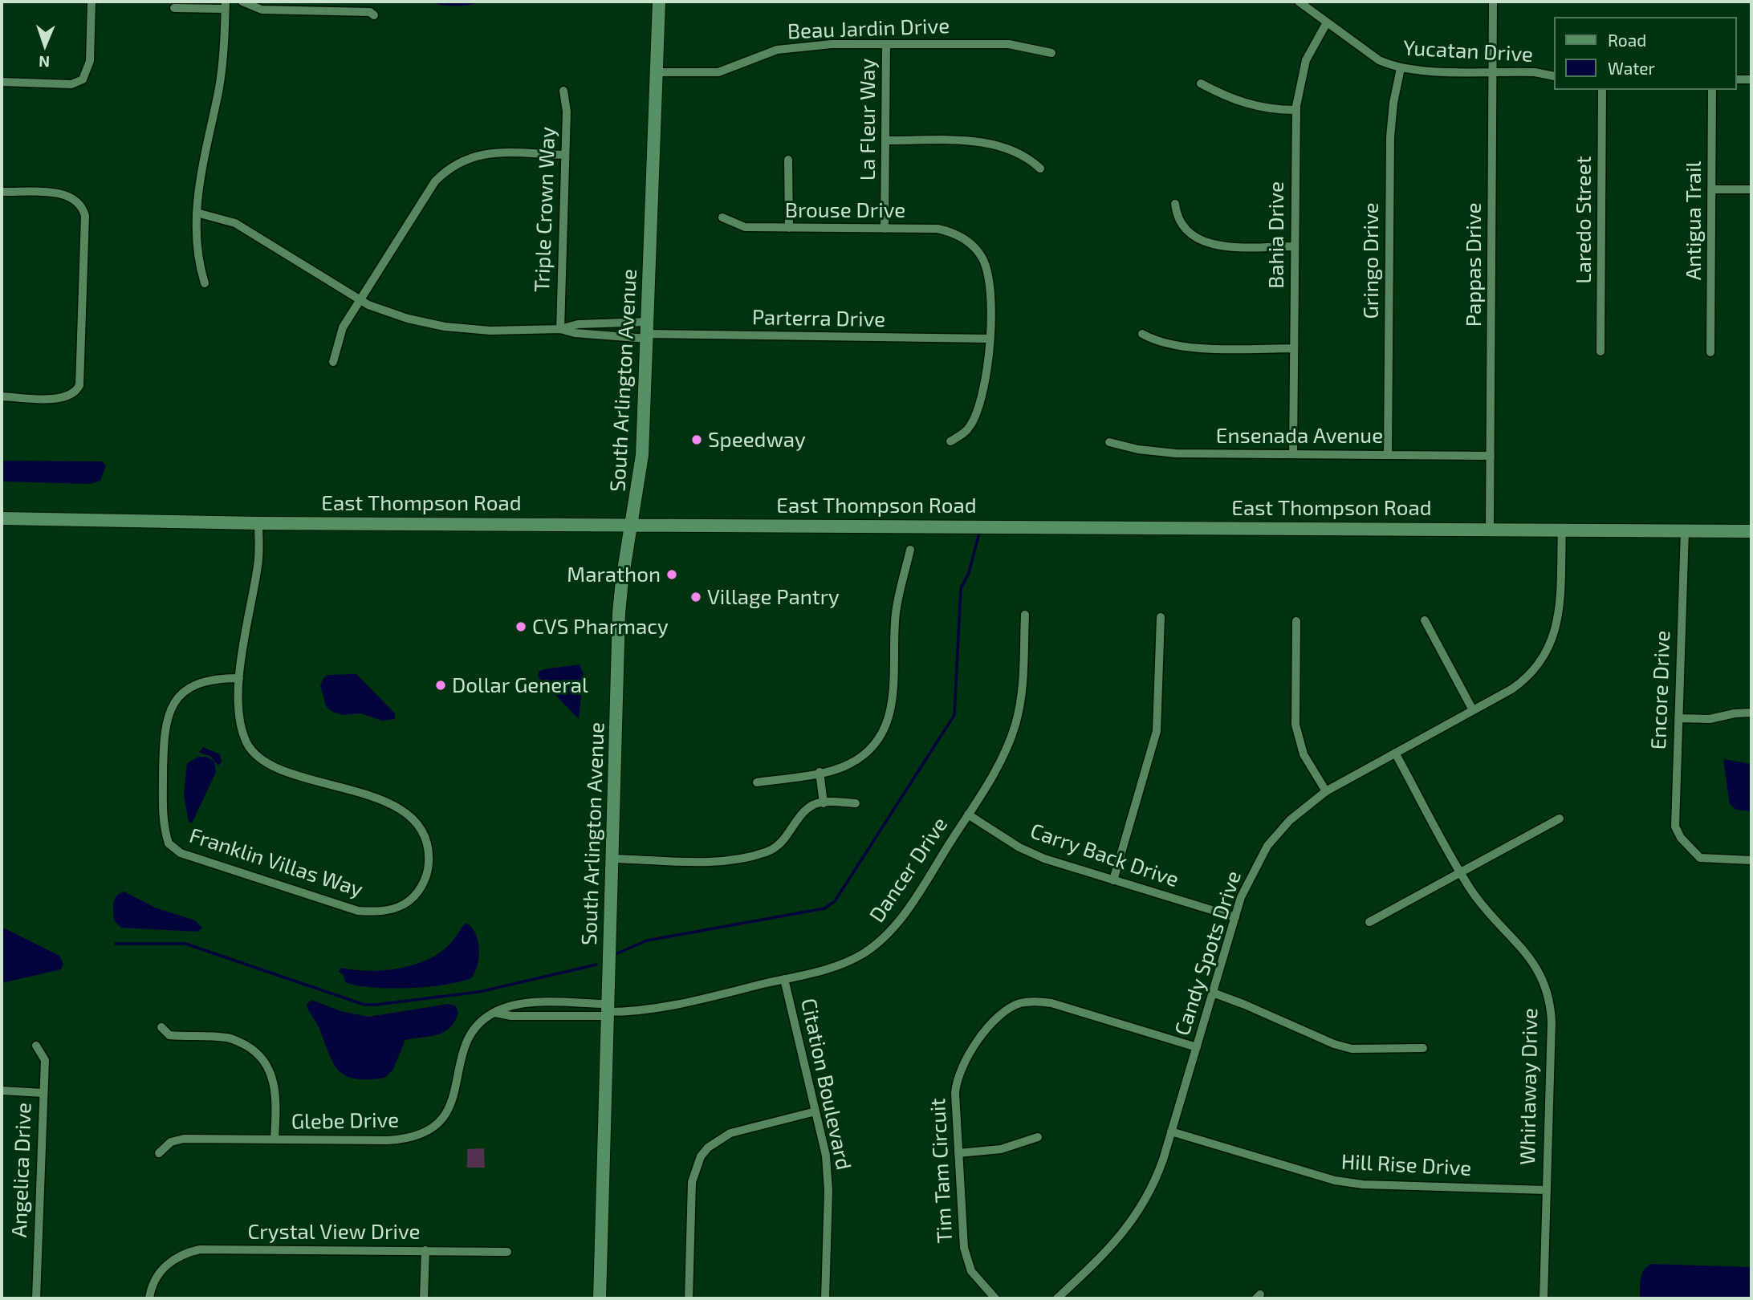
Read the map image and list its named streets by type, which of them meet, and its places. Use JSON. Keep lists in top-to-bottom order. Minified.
{"streets":{"main road":["South Arlington Avenue","East Thompson Road"],"street":["Beau Jardin Drive","Yucatan Drive","La Fleur Way","Triple Crown Way","Brouse Drive","Laredo Street","Antigua Trail","Bahia Drive","Gringo Drive","Pappas Drive","Parterra Drive","Ensenada Avenue","Encore Drive","Carry Back Drive","Franklin Villas Way","Dancer Drive","Candy Spots Drive","Citation Boulevard","Whirlaway Drive","Glebe Drive","Hill Rise Drive","Angelica Drive","Tim Tam Circuit","Crystal View Drive"]},"crossings":[["Beau Jardin Drive","La Fleur Way"],["Beau Jardin Drive","South Arlington Avenue"],["Yucatan Drive","Bahia Drive"],["Yucatan Drive","Gringo Drive"],["Yucatan Drive","Pappas Drive"],["La Fleur Way","Brouse Drive"],["Brouse Drive","Parterra Drive"],["Bahia Drive","Ensenada Avenue"],["Gringo Drive","Ensenada Avenue"],["Pappas Drive","Ensenada Avenue"],["Pappas Drive","East Thompson Road"],["Parterra Drive","South Arlington Avenue"],["South Arlington Avenue","East Thompson Road"],["South Arlington Avenue","Dancer Drive"],["South Arlington Avenue","Glebe Drive"],["East Thompson Road","Encore Drive"],["East Thompson Road","Candy Spots Drive"],["Carry Back Drive","Dancer Drive"],["Carry Back Drive","Candy Spots Drive"],["Dancer Drive","Citation Boulevard"],["Dancer Drive","Glebe Drive"],["Candy Spots Drive","Whirlaway Drive"],["Candy Spots Drive","Hill Rise Drive"],["Candy Spots Drive","Tim Tam Circuit"],["Whirlaway Drive","Hill Rise Drive"]],"places":["Speedway","Marathon","Village Pantry","CVS Pharmacy","Dollar General"],"legend":["Road","Water"],"north":"bottom"}
